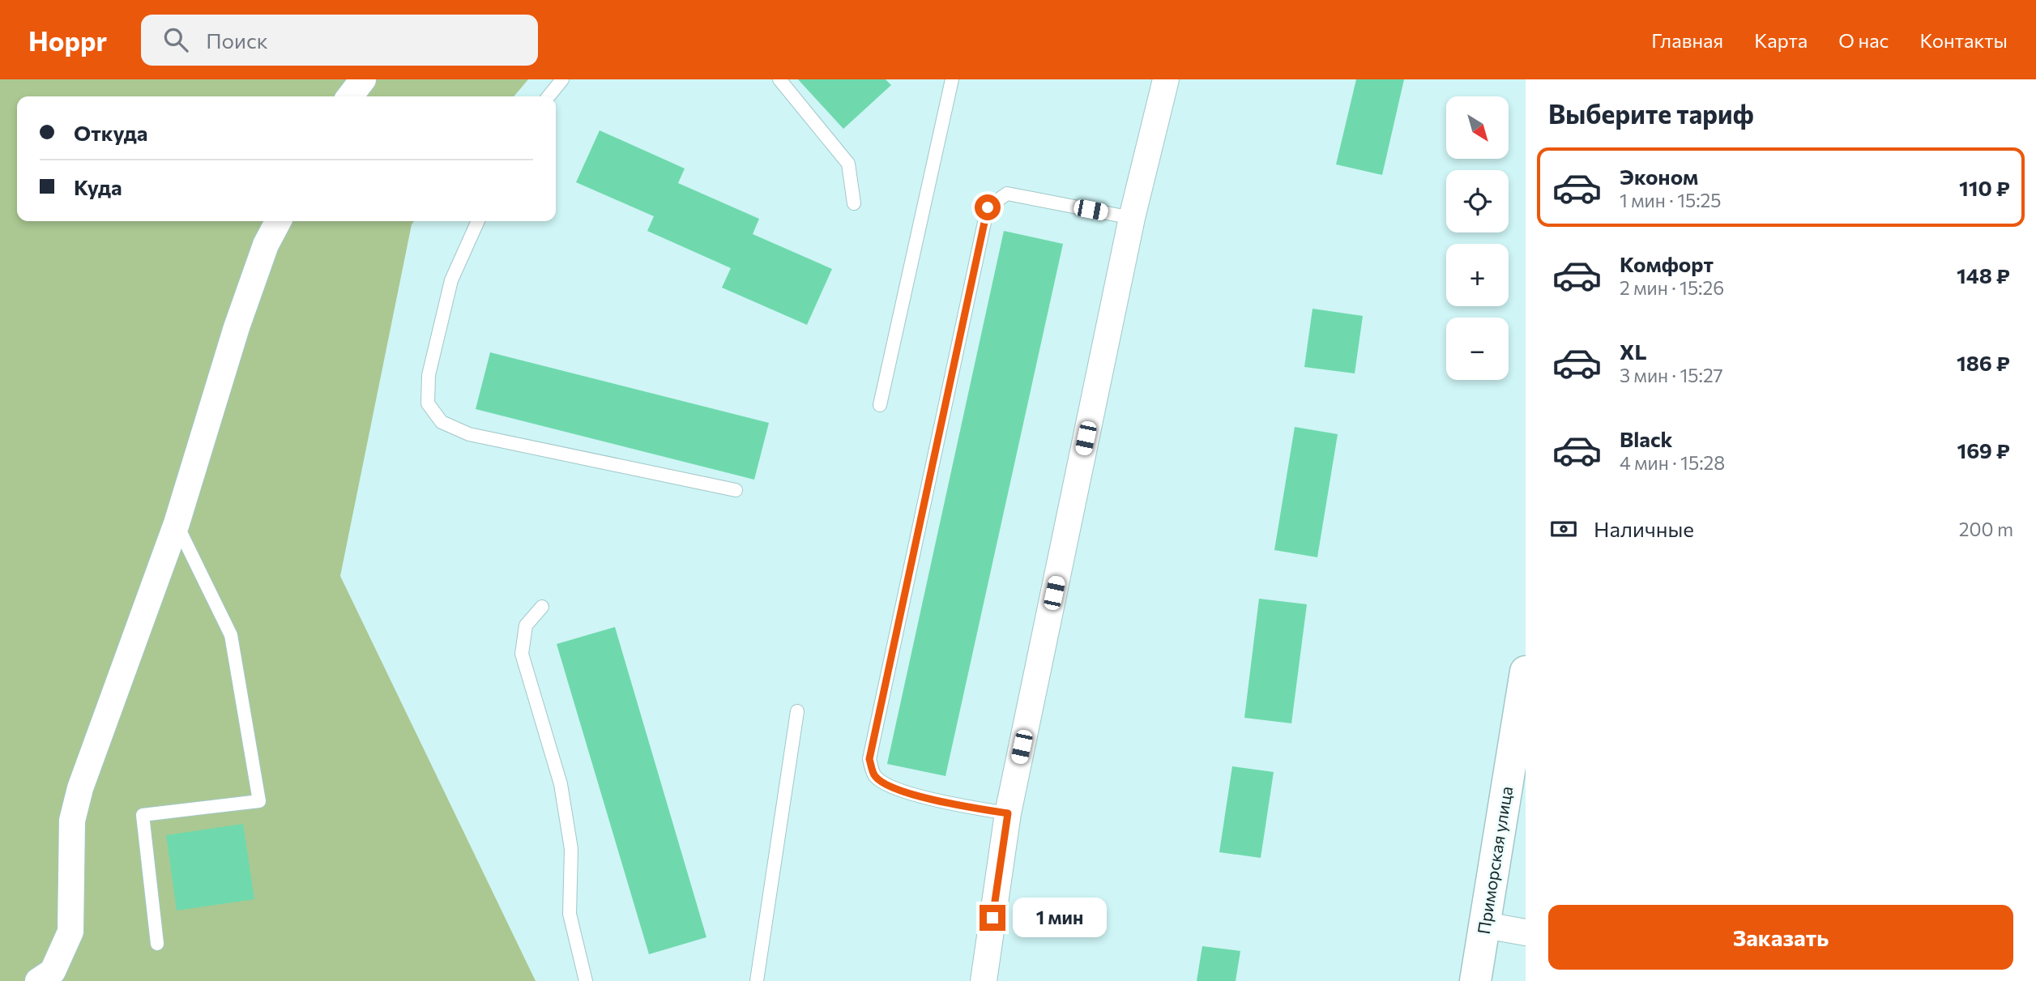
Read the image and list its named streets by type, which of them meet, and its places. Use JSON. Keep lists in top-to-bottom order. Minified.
{"streets":{"highway":["Приморская улица"]},"north":"bottom right","page":{"header":"Hoppr","search":"Поиск","nav":["Главная","Карта","О нас","Контакты"],"heading":"Выберите тариф","map_buttons":["+","−"],"banner":["Откуда","Куда"],"list":[{"name":"Эконом","note":"1 мин · 15:25","value":"110 ₽"},{"name":"Комфорт","note":"2 мин · 15:26","value":"148 ₽"},{"name":"XL","note":"3 мин · 15:27","value":"186 ₽"},{"name":"Black","note":"4 мин · 15:28","value":"169 ₽"}],"pay":["Наличные","200 m"],"buttons":"Заказать","bubble":"1 мин"}}
